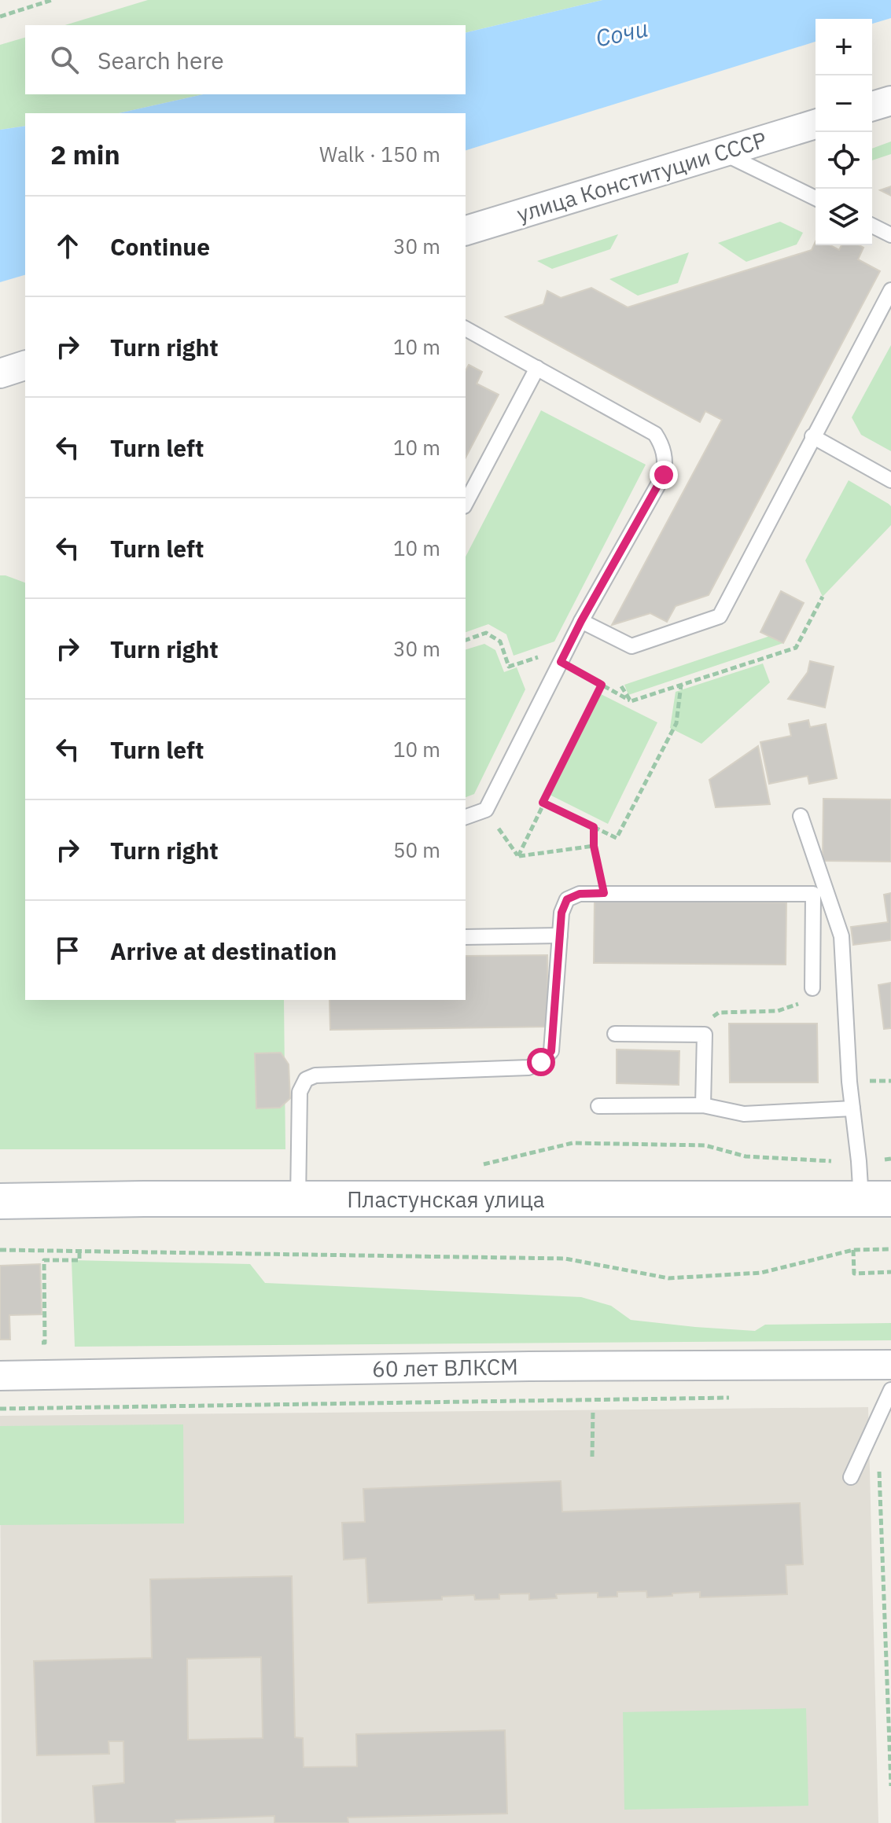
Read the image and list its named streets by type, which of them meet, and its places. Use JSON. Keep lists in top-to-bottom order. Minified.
{"streets":{"main road":["Пластунская улица"],"street":["улица Конституции СССР","60 лет ВЛКСМ"]},"water":["Сочи"],"page":{"map_buttons":["+","−"],"search":"Search here","heading":["2 min","Walk · 150 m"],"list":[["Continue","30 m"],["Turn right","10 m"],["Turn left","10 m"],["Turn left","10 m"],["Turn right","30 m"],["Turn left","10 m"],["Turn right","50 m"],"Arrive at destination"]}}
